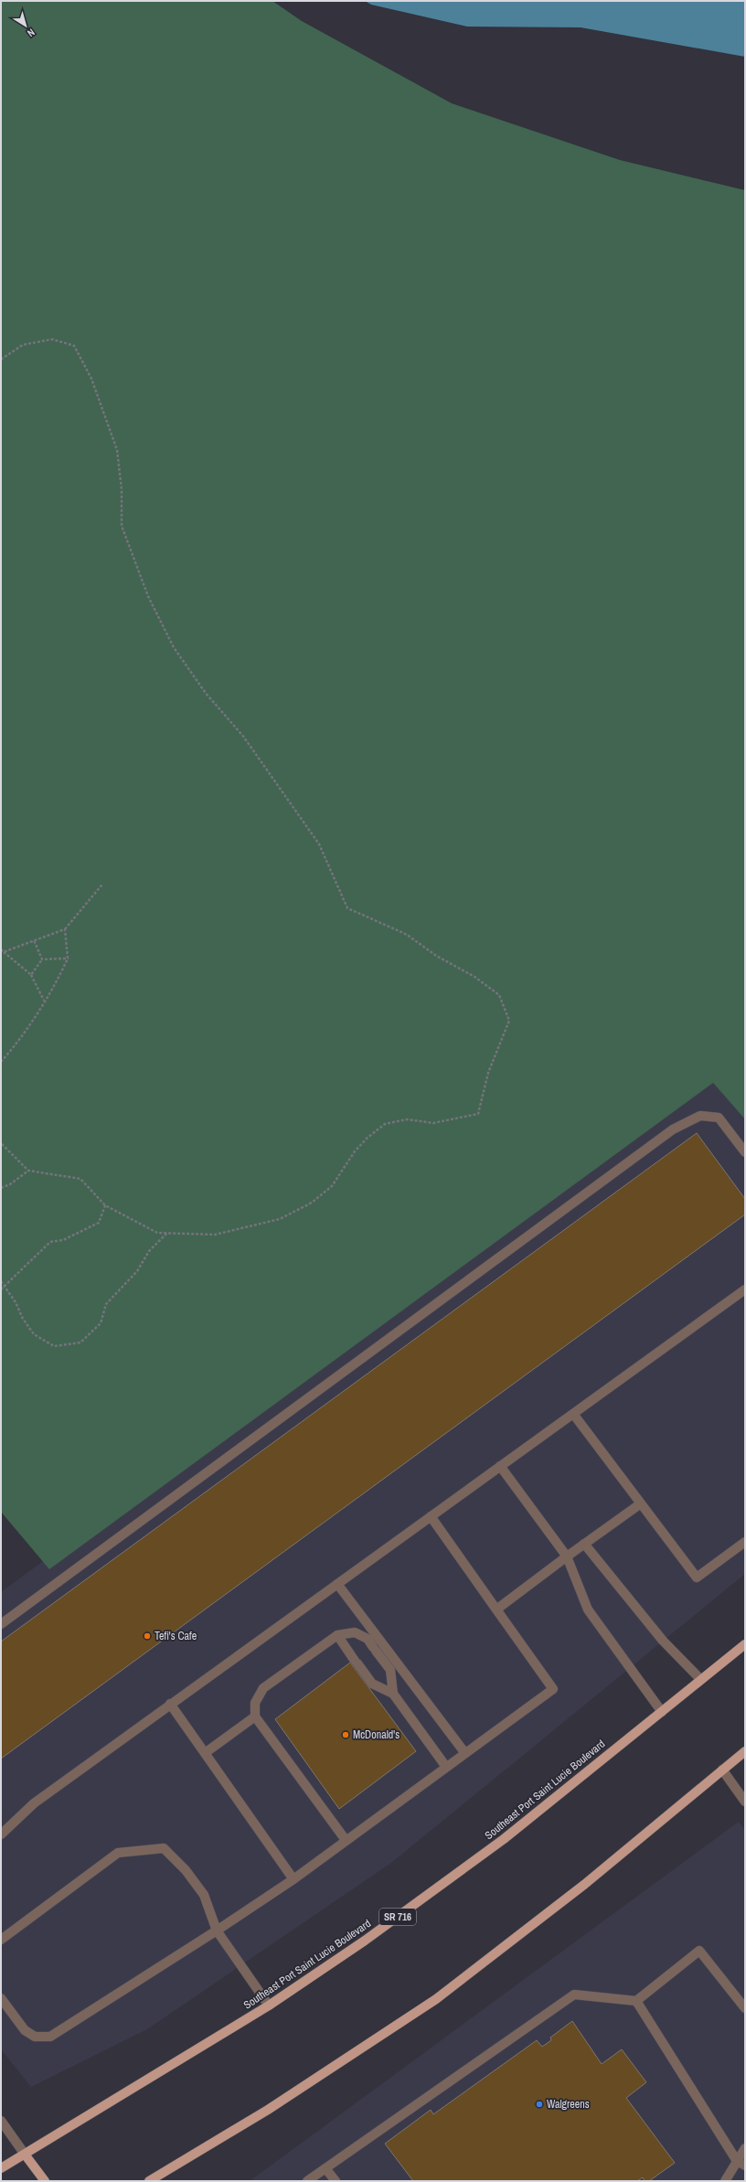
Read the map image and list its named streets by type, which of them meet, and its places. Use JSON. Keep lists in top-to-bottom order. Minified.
{"streets":{"main road":["Southeast Port Saint Lucie Boulevard","SR 716"]},"places":["Tefi's Cafe","McDonald's","Walgreens"],"north":"bottom right"}
